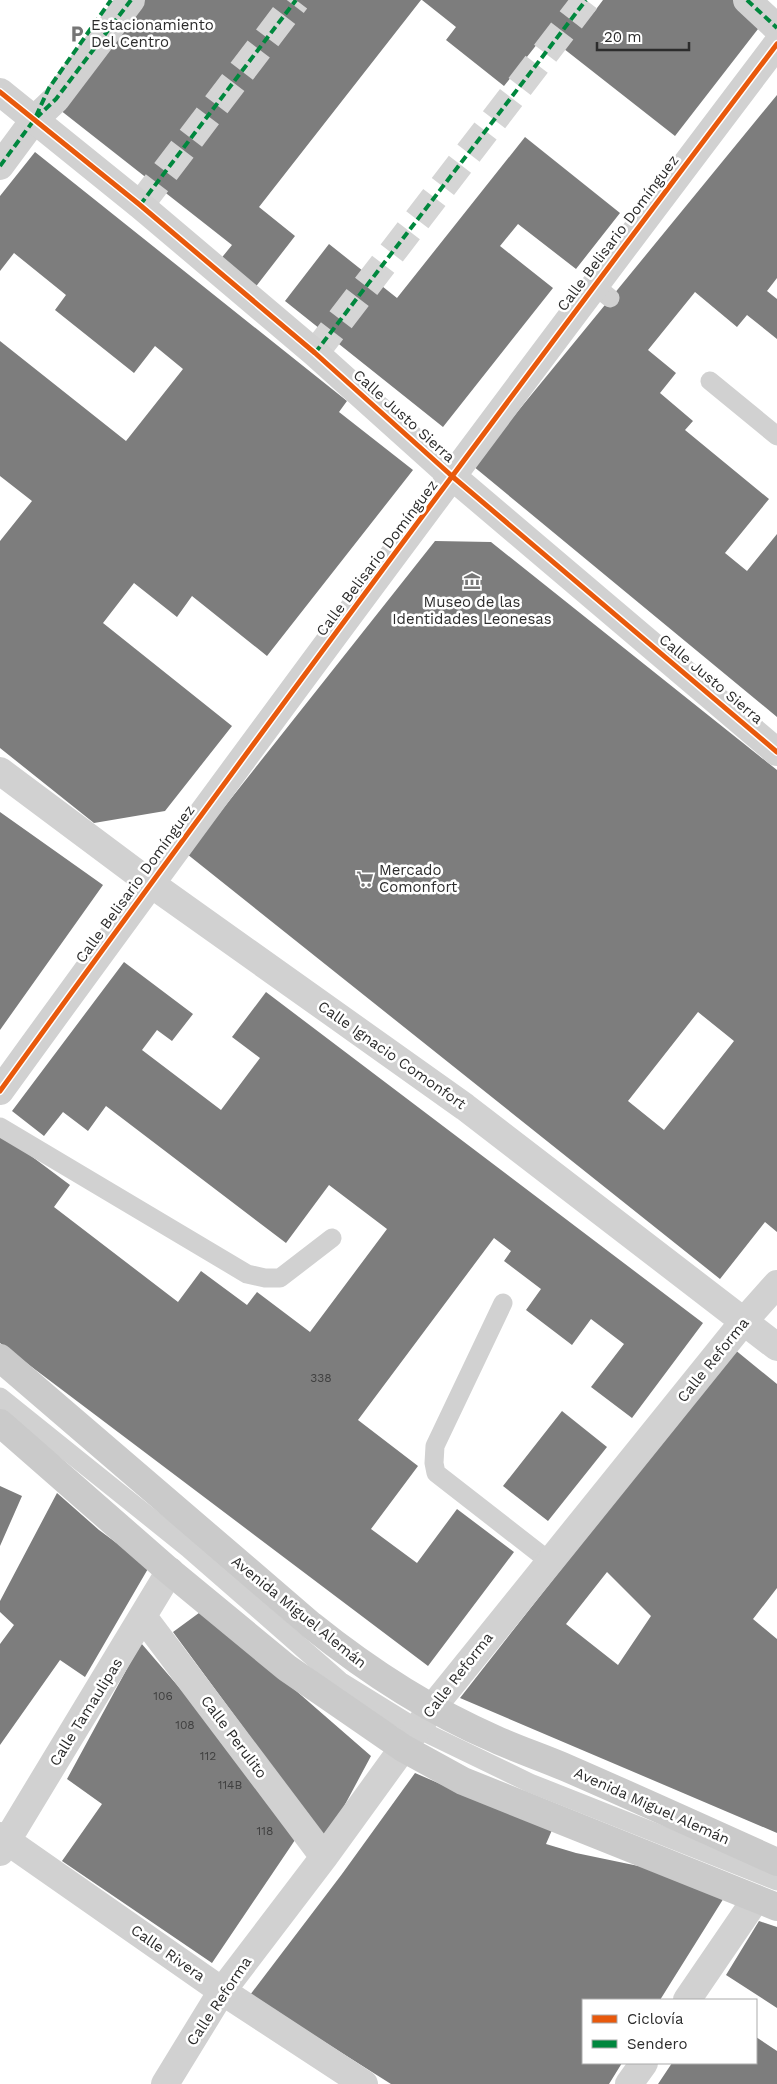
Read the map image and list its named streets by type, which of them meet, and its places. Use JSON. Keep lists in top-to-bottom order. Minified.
{"streets":{"main road":["Avenida Miguel Alemán"],"street":["Calle Belisario Domínguez","Calle Justo Sierra","Calle Ignacio Comonfort","Calle Reforma","Calle Tamaulipas","Calle Perulito","Calle Rivera"]},"crossings":[["Calle Belisario Domínguez","Calle Justo Sierra"],["Calle Belisario Domínguez","Calle Ignacio Comonfort"],["Calle Ignacio Comonfort","Calle Reforma"],["Calle Reforma","Avenida Miguel Alemán"],["Calle Reforma","Calle Perulito"],["Calle Reforma","Calle Rivera"],["Avenida Miguel Alemán","Calle Tamaulipas"],["Calle Tamaulipas","Calle Perulito"],["Calle Tamaulipas","Calle Rivera"]],"places":{"parking":["Estacionamiento Del Centro"],"museum":["Museo de las Identidades Leonesas"],"supermarket":["Mercado Comonfort"]},"house_numbers":["338","106","108","112","114B","118"],"legend":["Ciclovía","Sendero"],"scale_bar":"20 m"}
